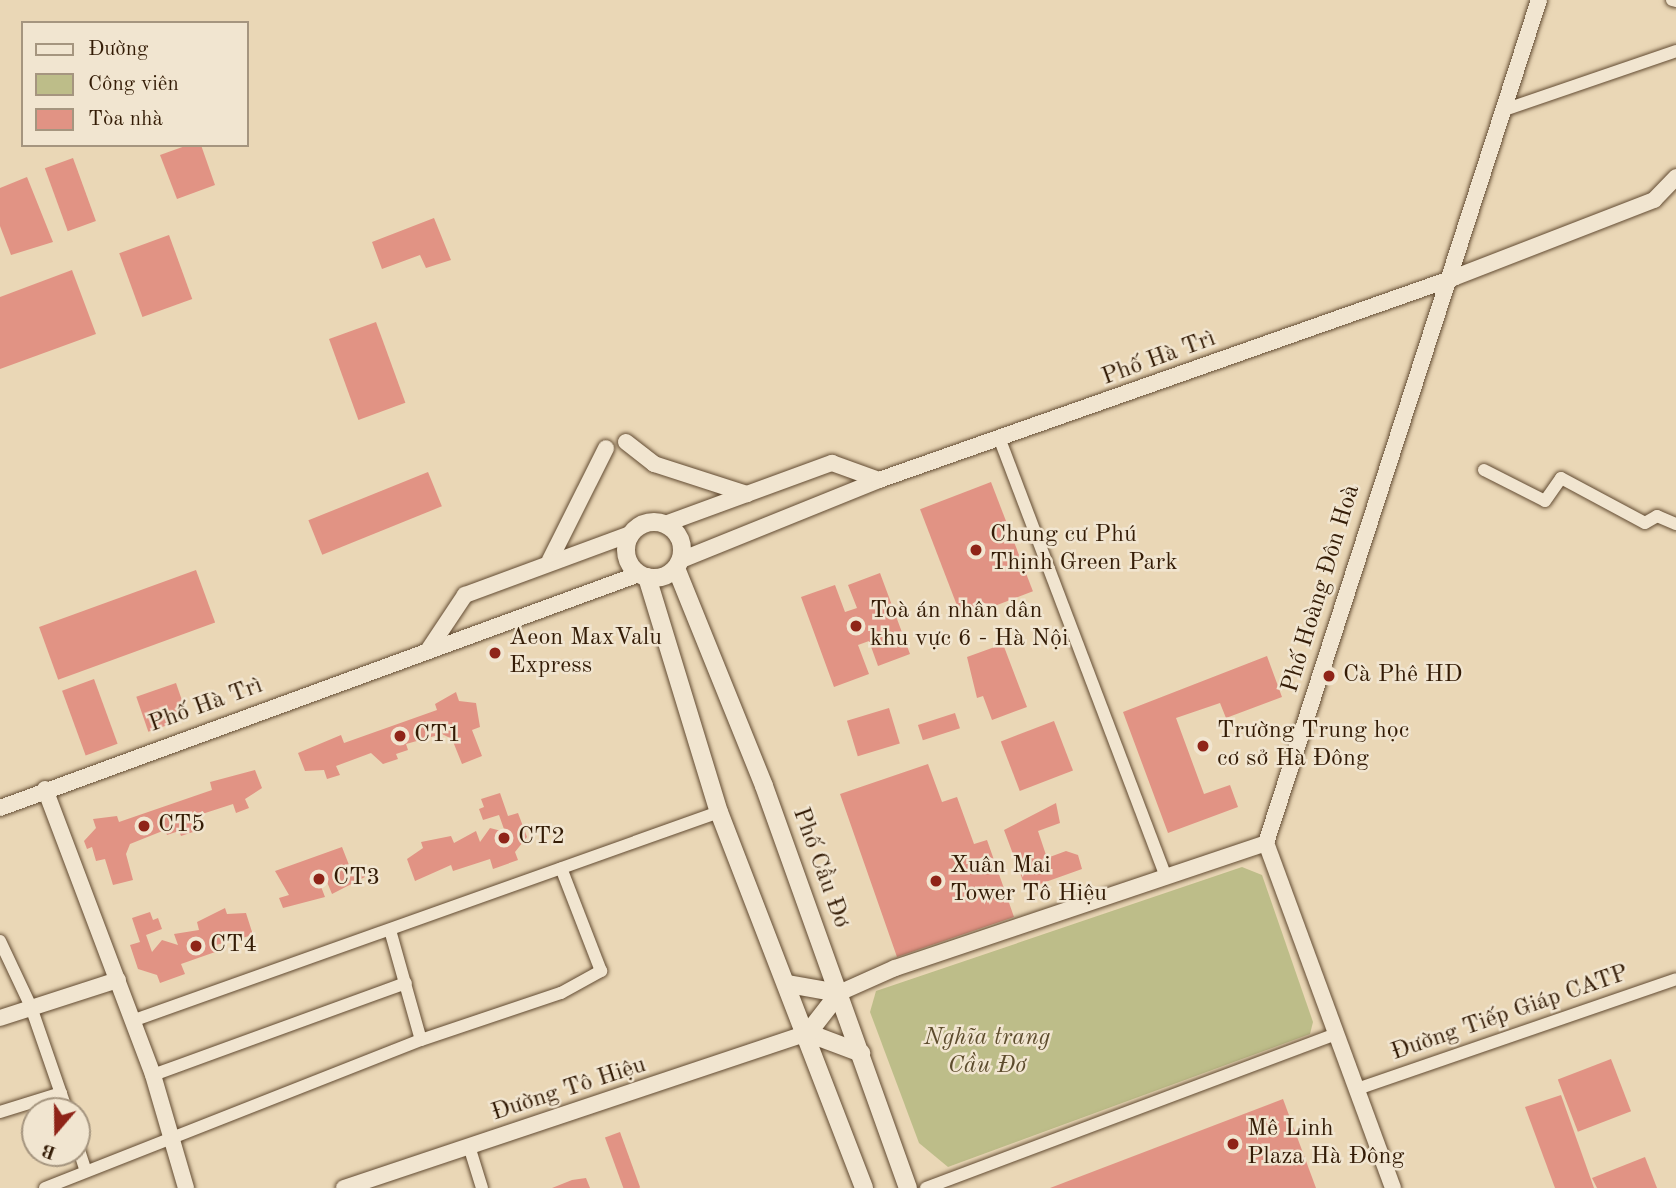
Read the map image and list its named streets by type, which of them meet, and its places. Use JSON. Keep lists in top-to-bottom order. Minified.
{"streets":{"main road":["Phố Cầu Đơ"],"street":["Phố Hà Trì","Phố Hoàng Đôn Hoà","Đường Tiếp Giáp CATP","Đường Tô Hiệu"]},"crossings":[["Phố Hà Trì","Phố Hoàng Đôn Hoà"],["Phố Hà Trì","Phố Cầu Đơ"]],"parks":["Nghĩa trang Cầu Đơ"],"places":["Chung cư Phú Thịnh Green Park","Toà án nhân dân khu vực 6 - Hà Nội","Aeon MaxValu Express","Cà Phê HD","CT1","Trường Trung học cơ sở Hà Đông","CT5","CT2","CT3","Xuân Mai Tower Tô Hiệu","CT4","Mê Linh Plaza Hà Đông"],"legend":["Đường","Công viên","Tòa nhà"],"north":"bottom"}
